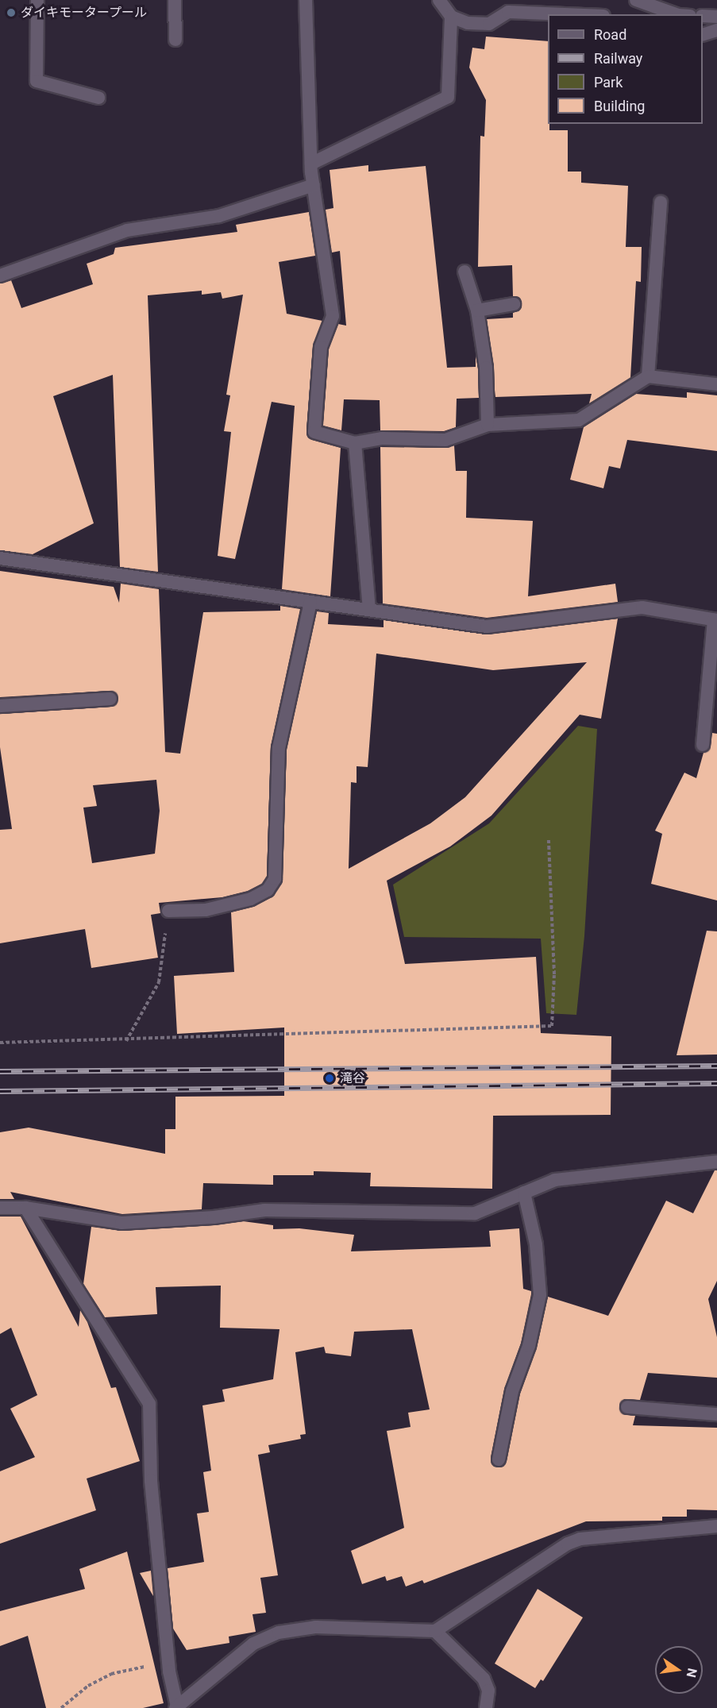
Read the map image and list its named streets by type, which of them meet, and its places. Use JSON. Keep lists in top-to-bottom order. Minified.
{"places":["ダイキモータープール","滝谷"],"legend":["Road","Railway","Park","Building"],"north":"right"}
